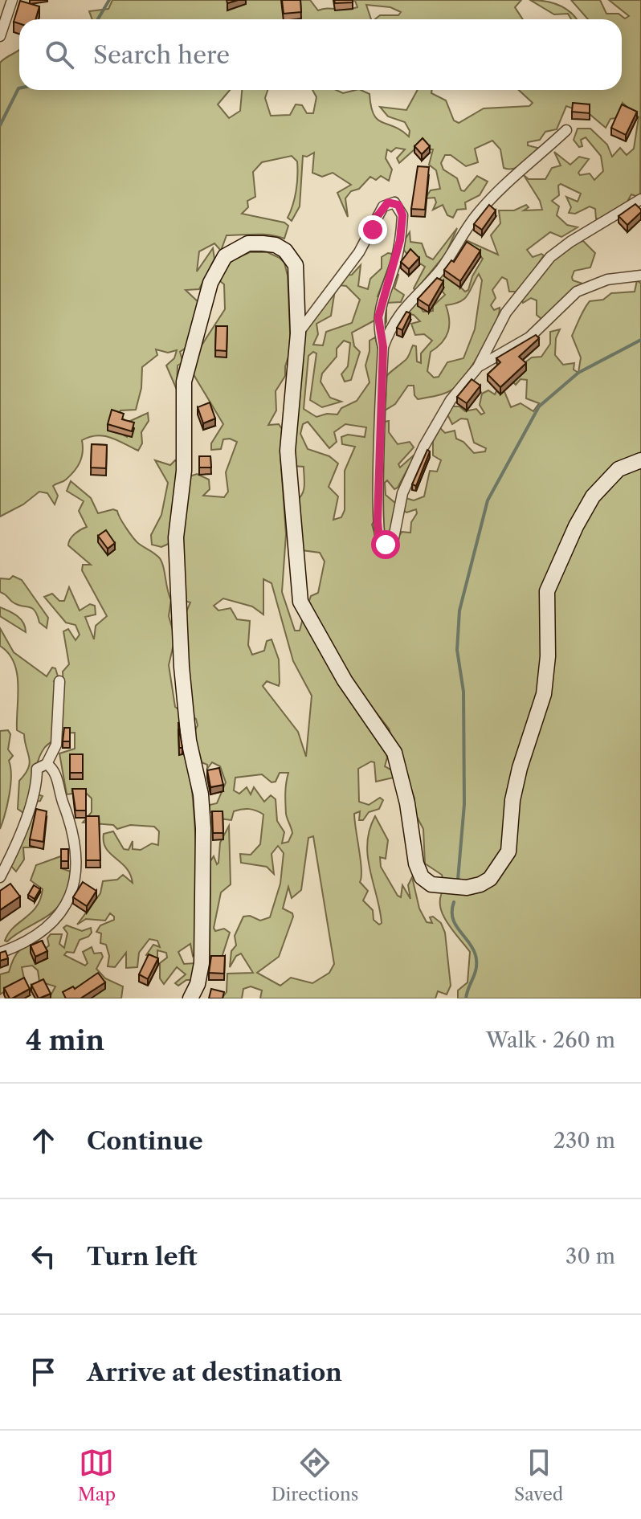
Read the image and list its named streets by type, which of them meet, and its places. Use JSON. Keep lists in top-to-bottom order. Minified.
{"page":{"search":"Search here","heading":["4 min","Walk · 260 m"],"list":[["Continue","230 m"],["Turn left","30 m"],"Arrive at destination"],"nav":["Map","Directions","Saved"]}}
